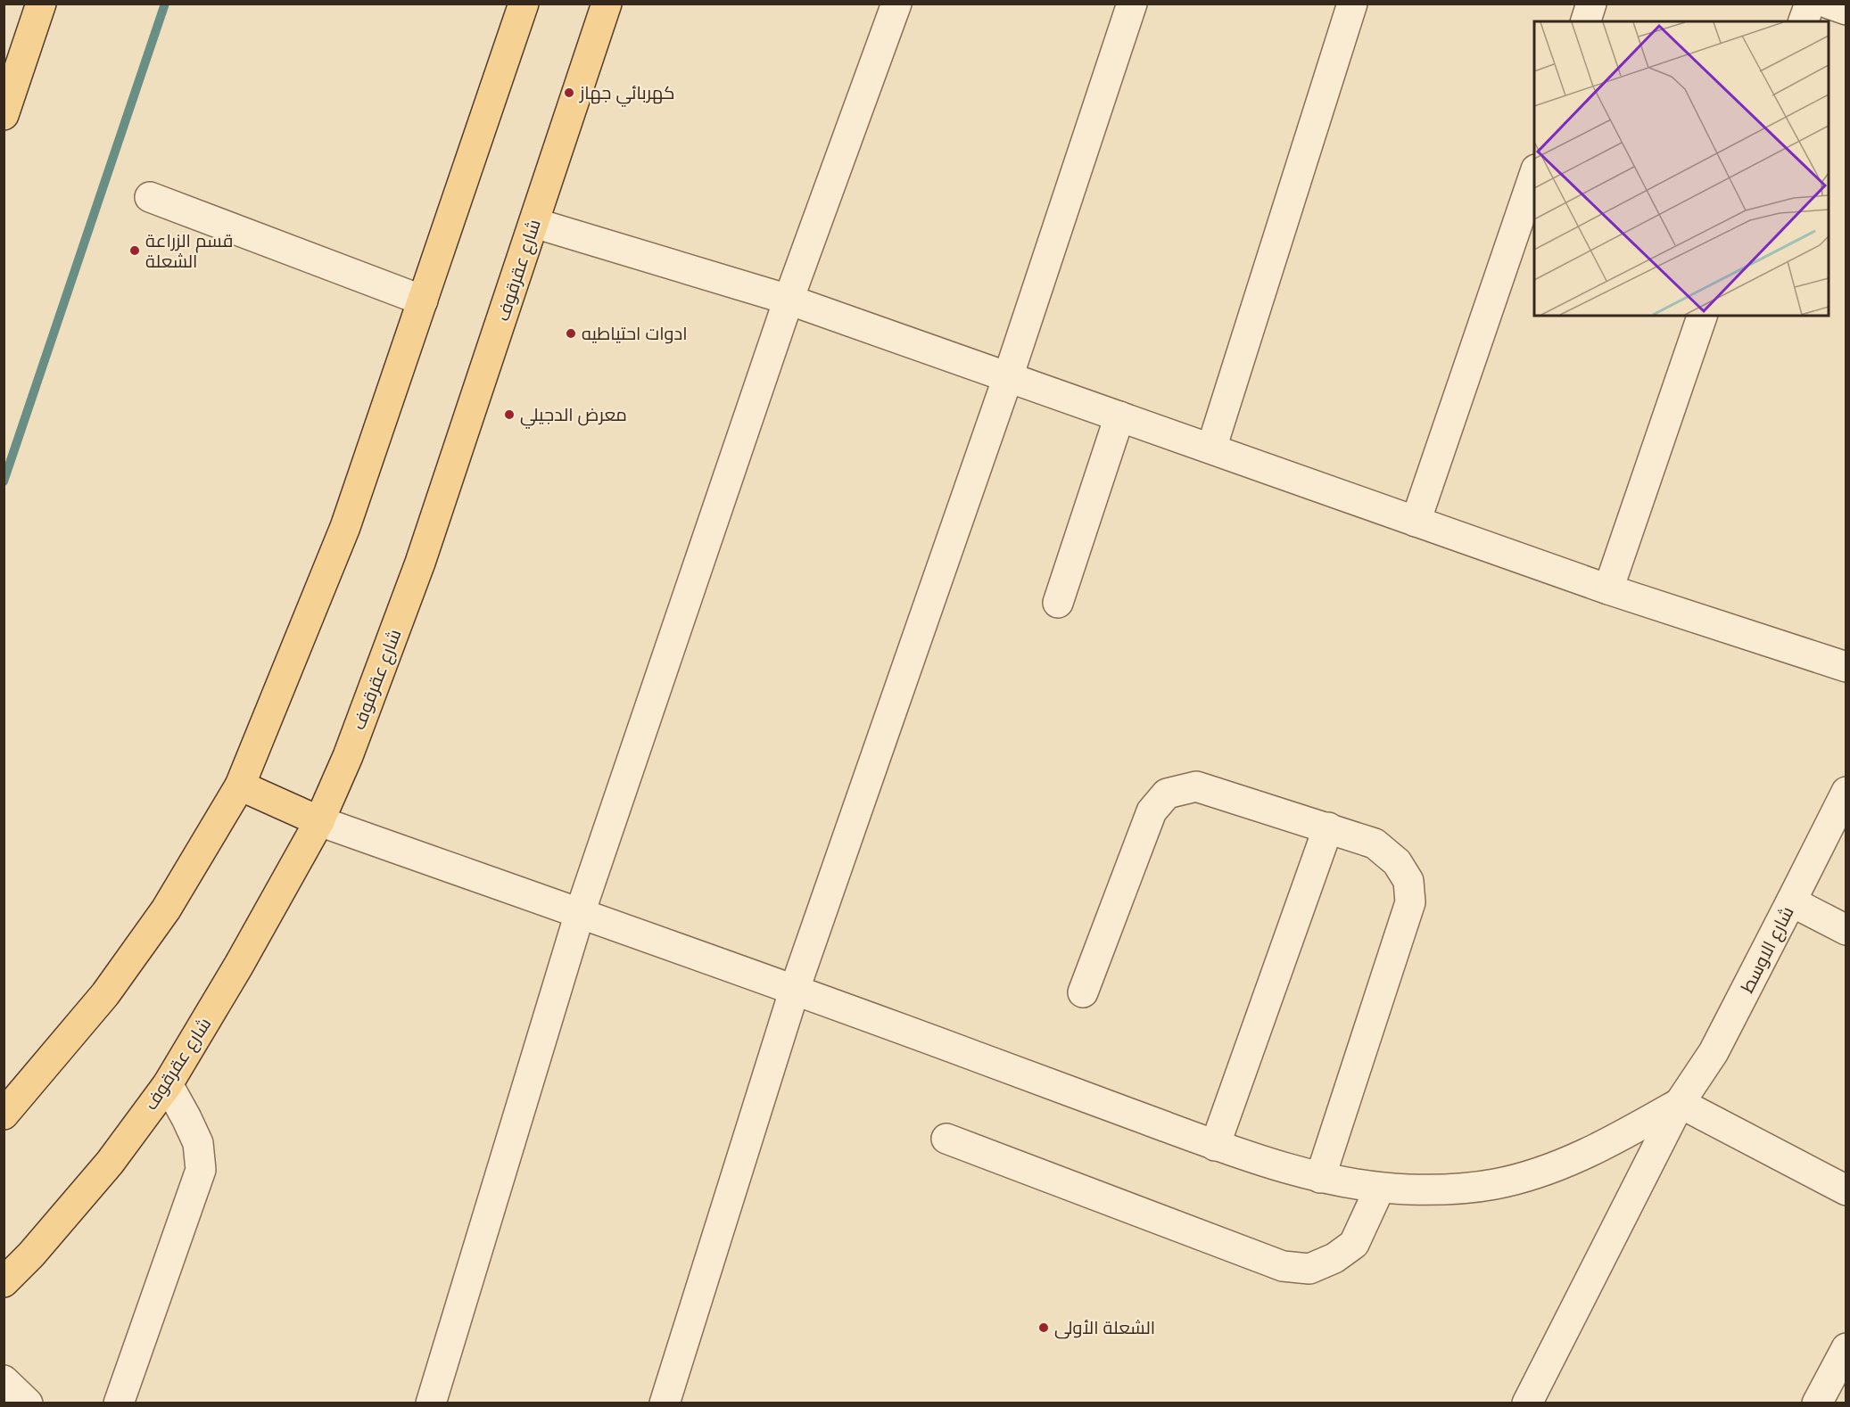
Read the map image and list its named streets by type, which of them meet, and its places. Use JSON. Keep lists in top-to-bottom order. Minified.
{"streets":{"main road":["شارع عقرقوف"],"street":["شارع الاوسط"]},"places":["كهربائي جهاز","قسم الزراعة الشعلة","ادوات احتياطيه","معرض الدجيلي","الشعلة الأولى"]}
